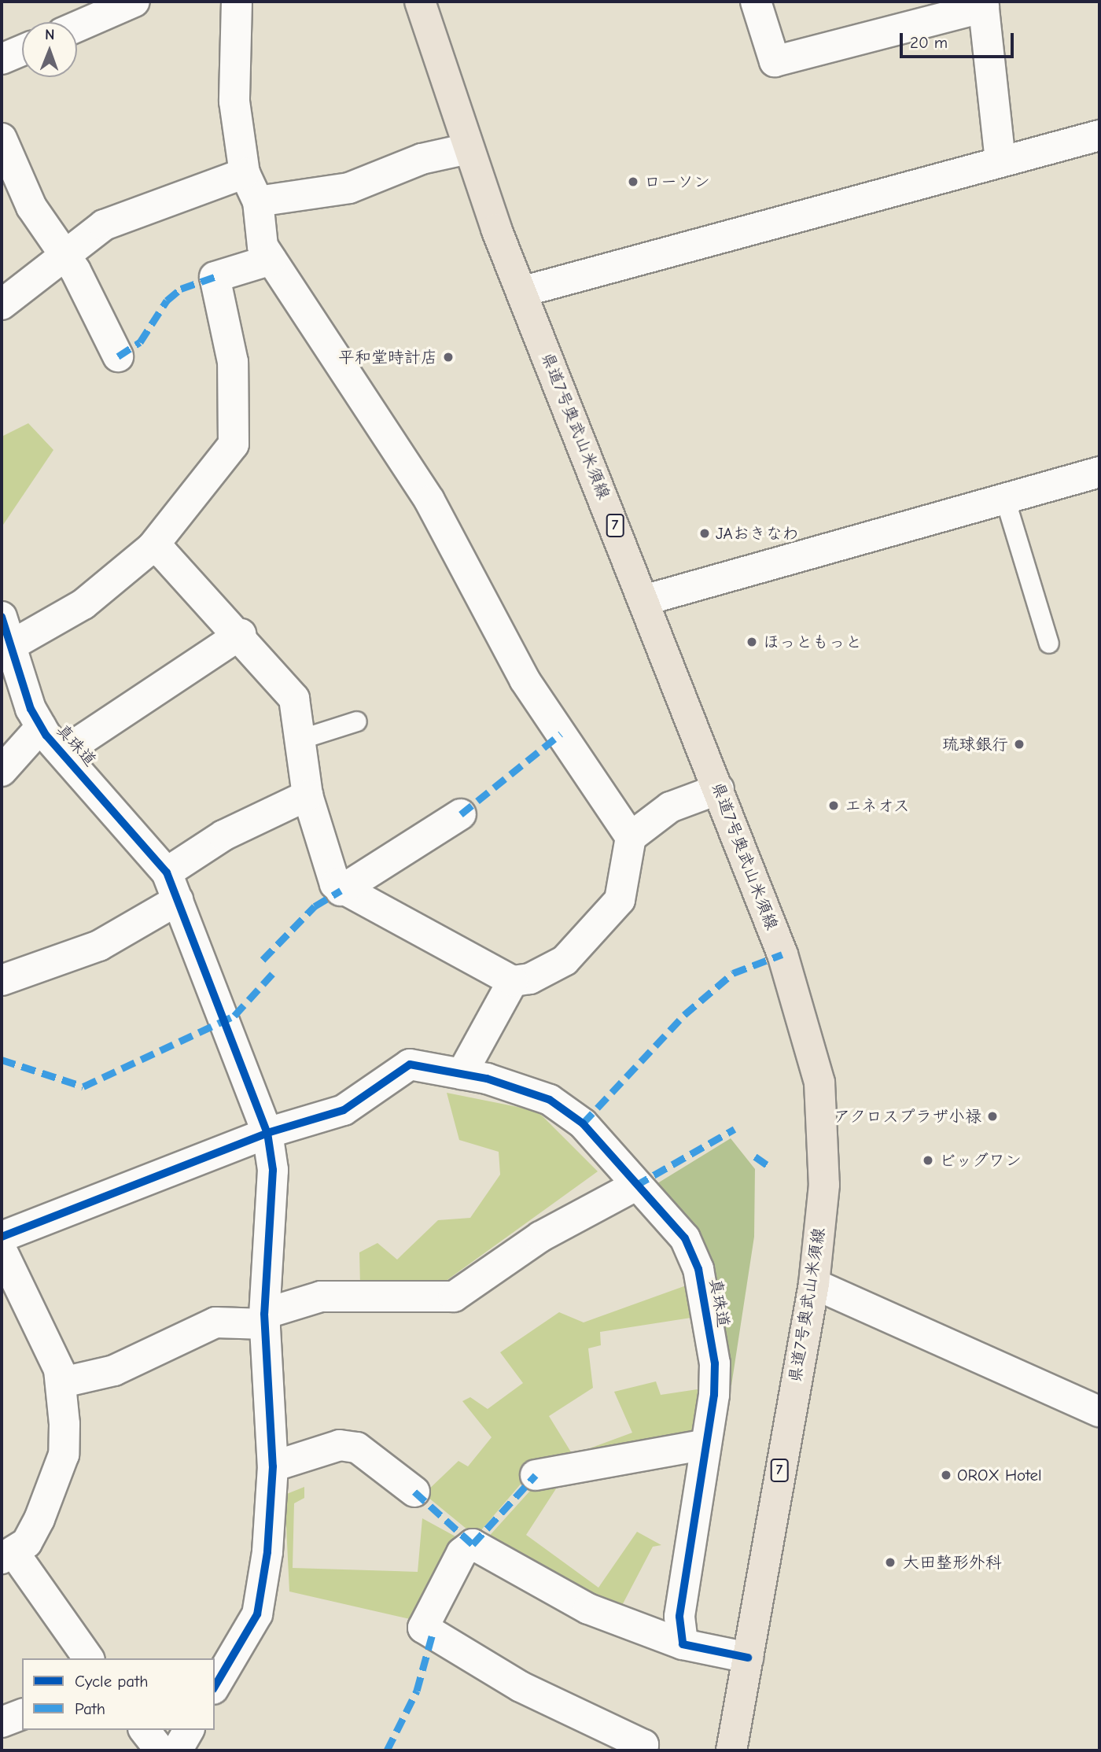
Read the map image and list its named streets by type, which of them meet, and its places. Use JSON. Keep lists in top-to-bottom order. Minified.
{"streets":{"main road":["県道7号奥武山米須線","7"],"street":["真珠道"]},"places":["ローソン","平和堂時計店","JAおきなわ","ほっともっと","琉球銀行","エネオス","アクロスプラザ小禄","ビッグワン","OROX Hotel","大田整形外科"],"legend":["Cycle path","Path"],"scale_bar":"20 m","north":"top"}
